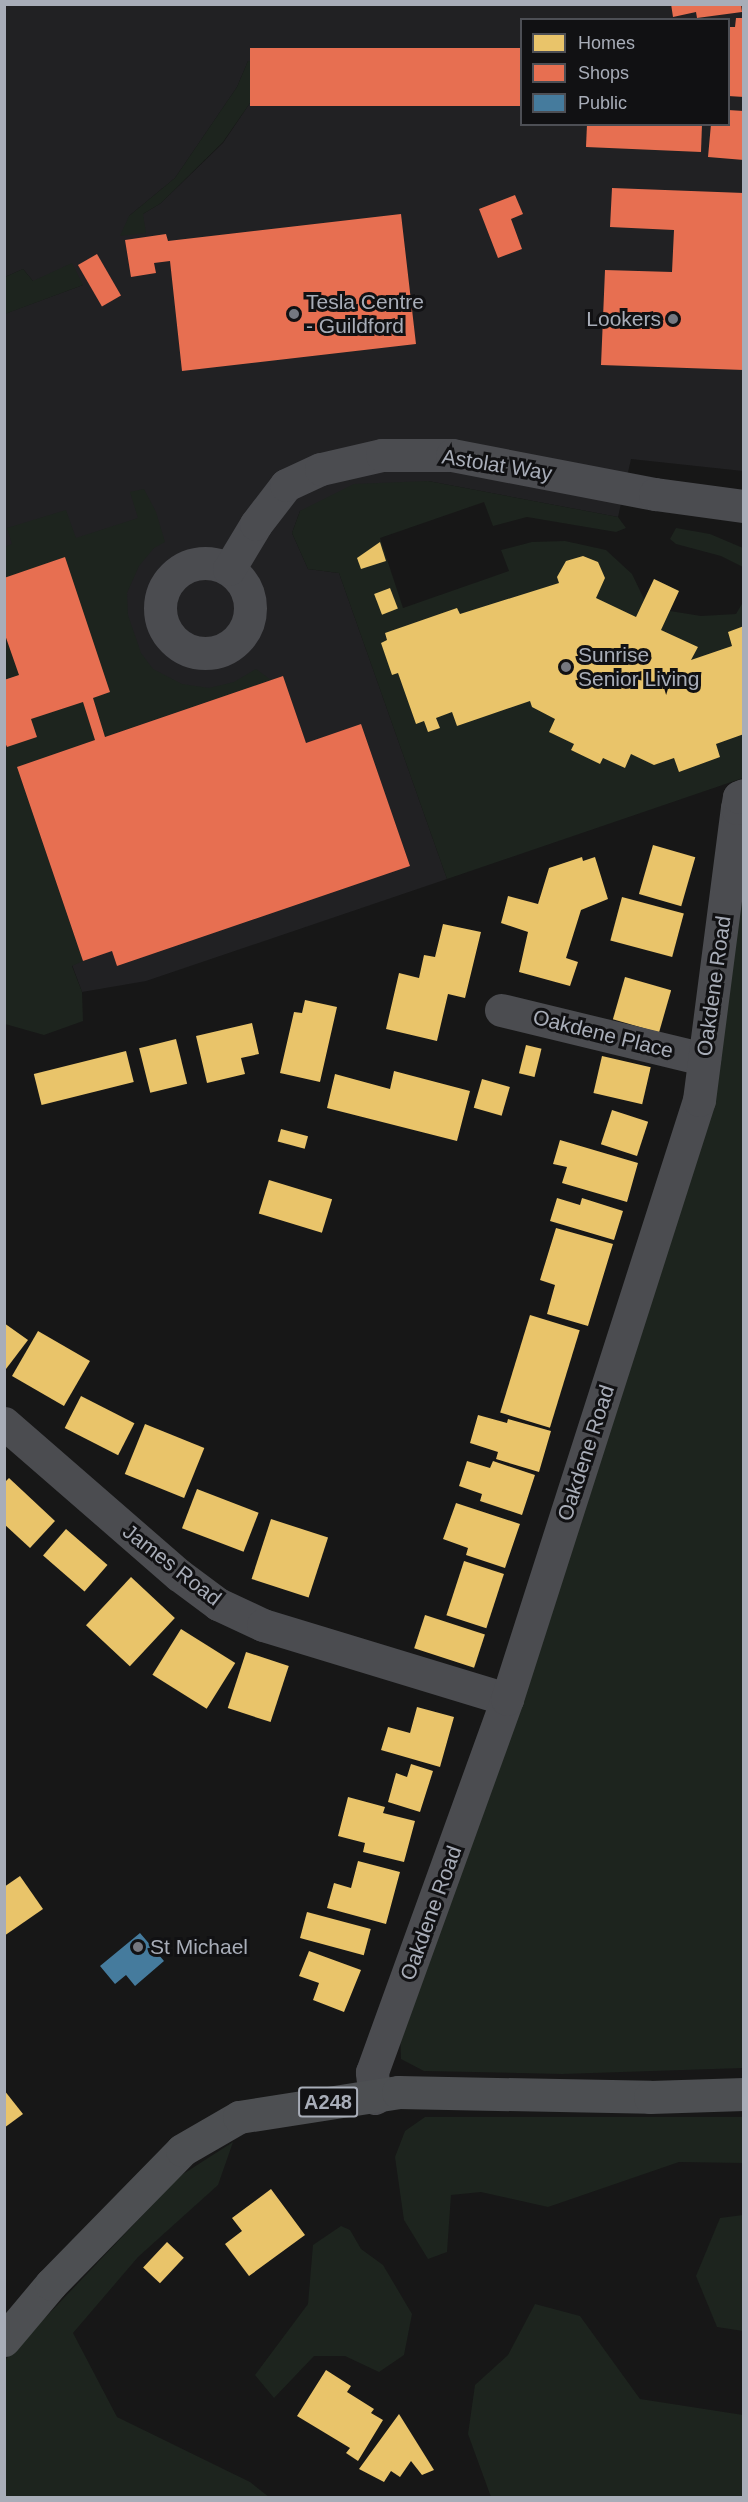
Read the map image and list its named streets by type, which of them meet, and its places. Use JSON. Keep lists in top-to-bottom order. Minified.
{"streets":{"main road":["A248"],"street":["Astolat Way","Oakdene Road","Oakdene Place","James Road"]},"crossings":[["Oakdene Road","Oakdene Place"],["Oakdene Road","James Road"],["Oakdene Road","A248"]],"places":["Tesla Centre - Guildford","Lookers","Sunrise Senior Living","St Michael"],"legend":["Homes","Shops","Public"]}
